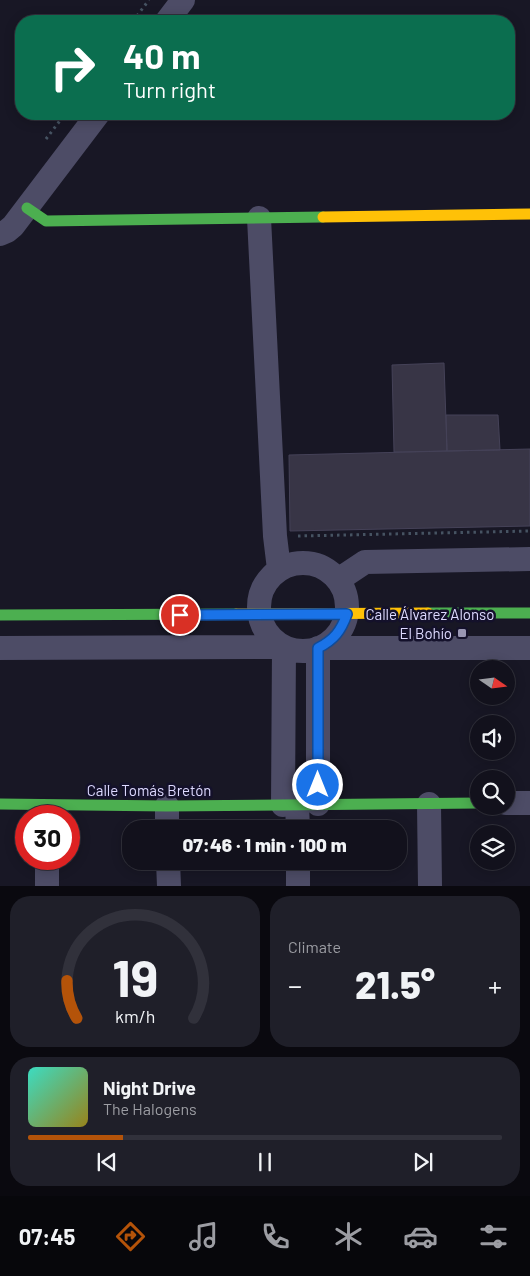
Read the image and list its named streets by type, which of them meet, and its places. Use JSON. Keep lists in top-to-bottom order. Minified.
{"streets":{"street":["Calle Álvarez Alonso","Calle Tomás Bretón"]},"places":{"transit":["El Bohío"]},"north":"right","page":{"turn":["40 m","Turn right"],"limit":"30","trip":"07:46 · 1 min · 100 m","tile":"Climate","heat":["−","21.5°","+"],"song":["Night Drive","The Halogens"],"tabs":"07:45","gauge":["19","km/h"]}}
